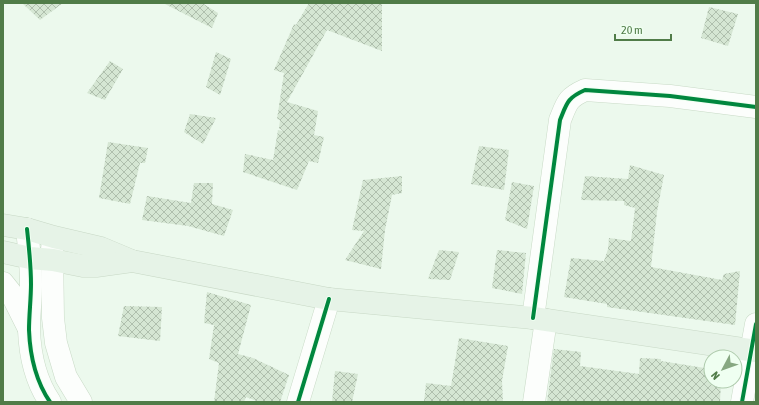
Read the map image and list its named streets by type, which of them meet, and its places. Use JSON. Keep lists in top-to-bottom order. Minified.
{"scale_bar":"20 m","north":"bottom left"}
